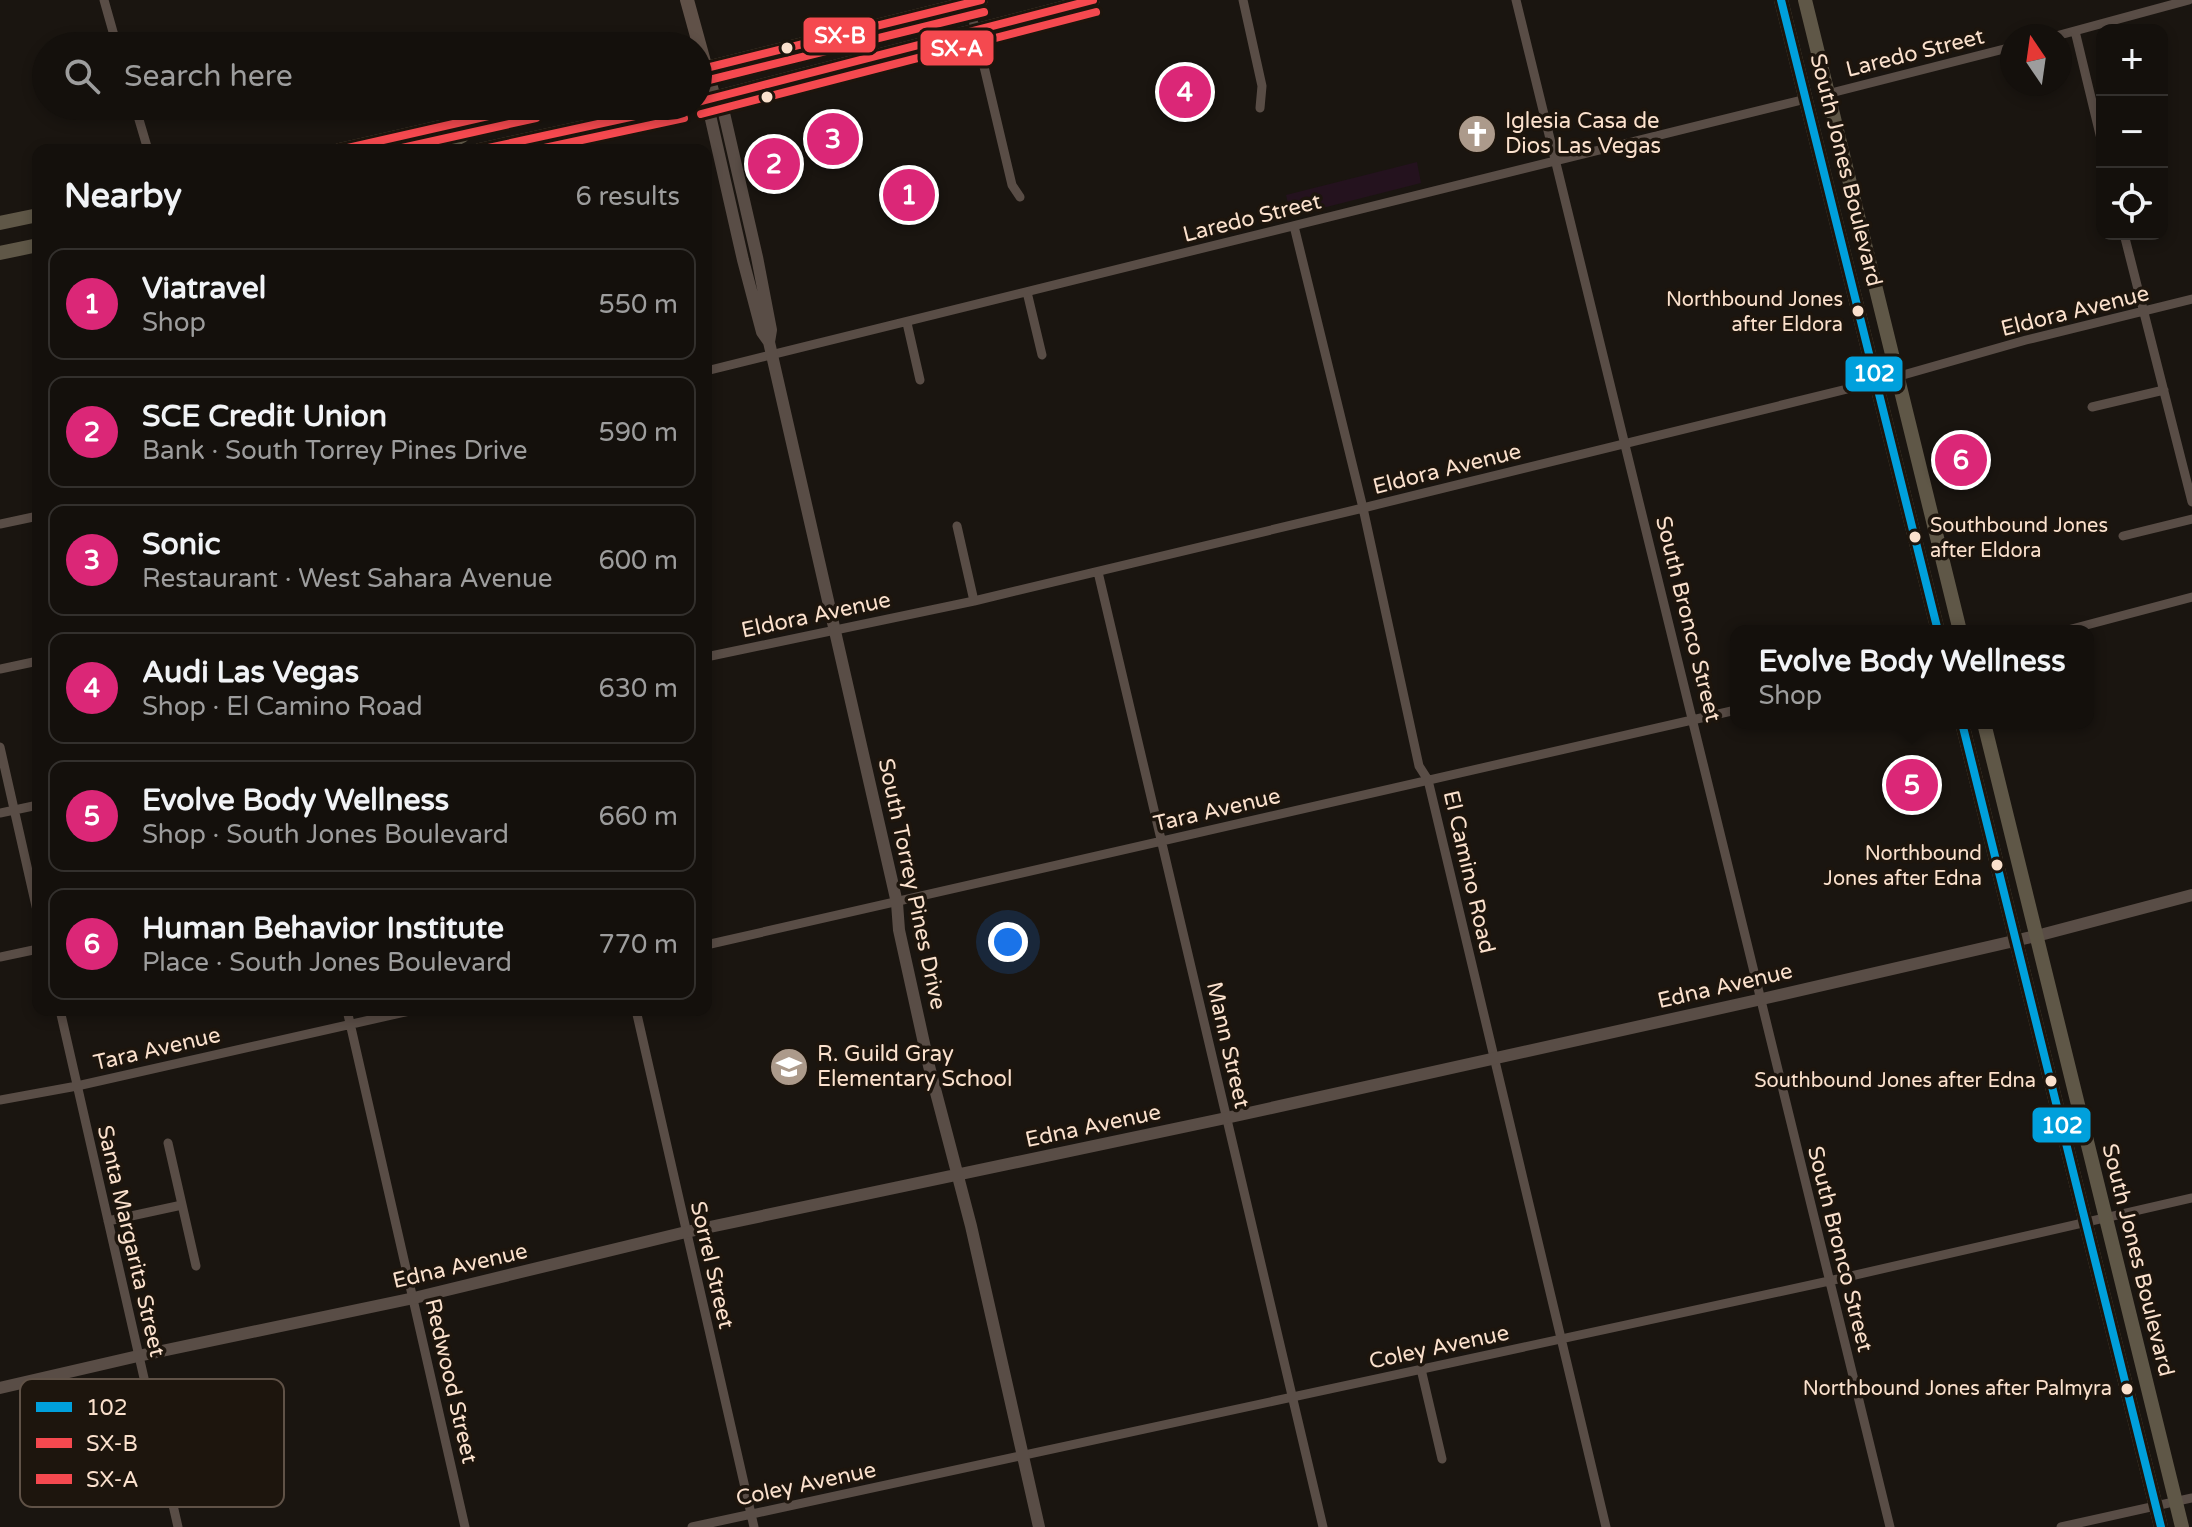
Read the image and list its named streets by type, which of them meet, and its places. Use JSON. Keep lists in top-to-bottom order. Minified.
{"streets":{"main road":["South Jones Boulevard","South Torrey Pines Drive"],"street":["Laredo Street","Eldora Avenue","South Bronco Street","Tara Avenue","El Camino Road","Edna Avenue","Mann Street","Santa Margarita Street","Sorrel Street","Coley Avenue","Redwood Street"]},"crossings":[["Laredo Street","South Jones Boulevard"],["Laredo Street","South Bronco Street"],["Laredo Street","El Camino Road"],["Laredo Street","South Torrey Pines Drive"],["South Jones Boulevard","Eldora Avenue"],["South Jones Boulevard","Edna Avenue"],["South Jones Boulevard","Coley Avenue"],["Eldora Avenue","South Bronco Street"],["Eldora Avenue","El Camino Road"],["Eldora Avenue","South Torrey Pines Drive"],["Eldora Avenue","Mann Street"],["South Bronco Street","Tara Avenue"],["South Bronco Street","Edna Avenue"],["South Bronco Street","Coley Avenue"],["Tara Avenue","El Camino Road"],["Tara Avenue","South Torrey Pines Drive"],["Tara Avenue","Mann Street"],["Tara Avenue","Santa Margarita Street"],["Tara Avenue","Redwood Street"],["El Camino Road","Edna Avenue"],["El Camino Road","Coley Avenue"],["South Torrey Pines Drive","Edna Avenue"],["South Torrey Pines Drive","Coley Avenue"],["Edna Avenue","Mann Street"],["Edna Avenue","Santa Margarita Street"],["Edna Avenue","Sorrel Street"],["Edna Avenue","Redwood Street"],["Mann Street","Coley Avenue"],["Sorrel Street","Coley Avenue"]],"places":{"church":["Iglesia Casa de Dios Las Vegas"],"other":["Northbound Jones after Eldora","Southbound Jones after Eldora","Northbound Jones after Edna","Southbound Jones after Edna","Northbound Jones after Palmyra"],"school or university":["R. Guild Gray Elementary School"]},"lines":["transit line 102","transit line SX-B","transit line SX-A"],"legend":["102","SX-B","SX-A"],"north":"top","page":{"map_buttons":["+","−"],"search":"Search here","pins":["4","3","2","1","6","5"],"heading":["Nearby","6 results"],"list":[{"mark":"1","name":"Viatravel","note":"Shop","value":"550 m"},{"mark":"2","name":"SCE Credit Union","note":"Bank · South Torrey Pines Drive","value":"590 m"},{"mark":"3","name":"Sonic","note":"Restaurant · West Sahara Avenue","value":"600 m"},{"mark":"4","name":"Audi Las Vegas","note":"Shop · El Camino Road","value":"630 m"},{"mark":"5","name":"Evolve Body Wellness","note":"Shop · South Jones Boulevard","value":"660 m"},{"mark":"6","name":"Human Behavior Institute","note":"Place · South Jones Boulevard","value":"770 m"}],"popup":["Evolve Body Wellness","Shop"]}}
